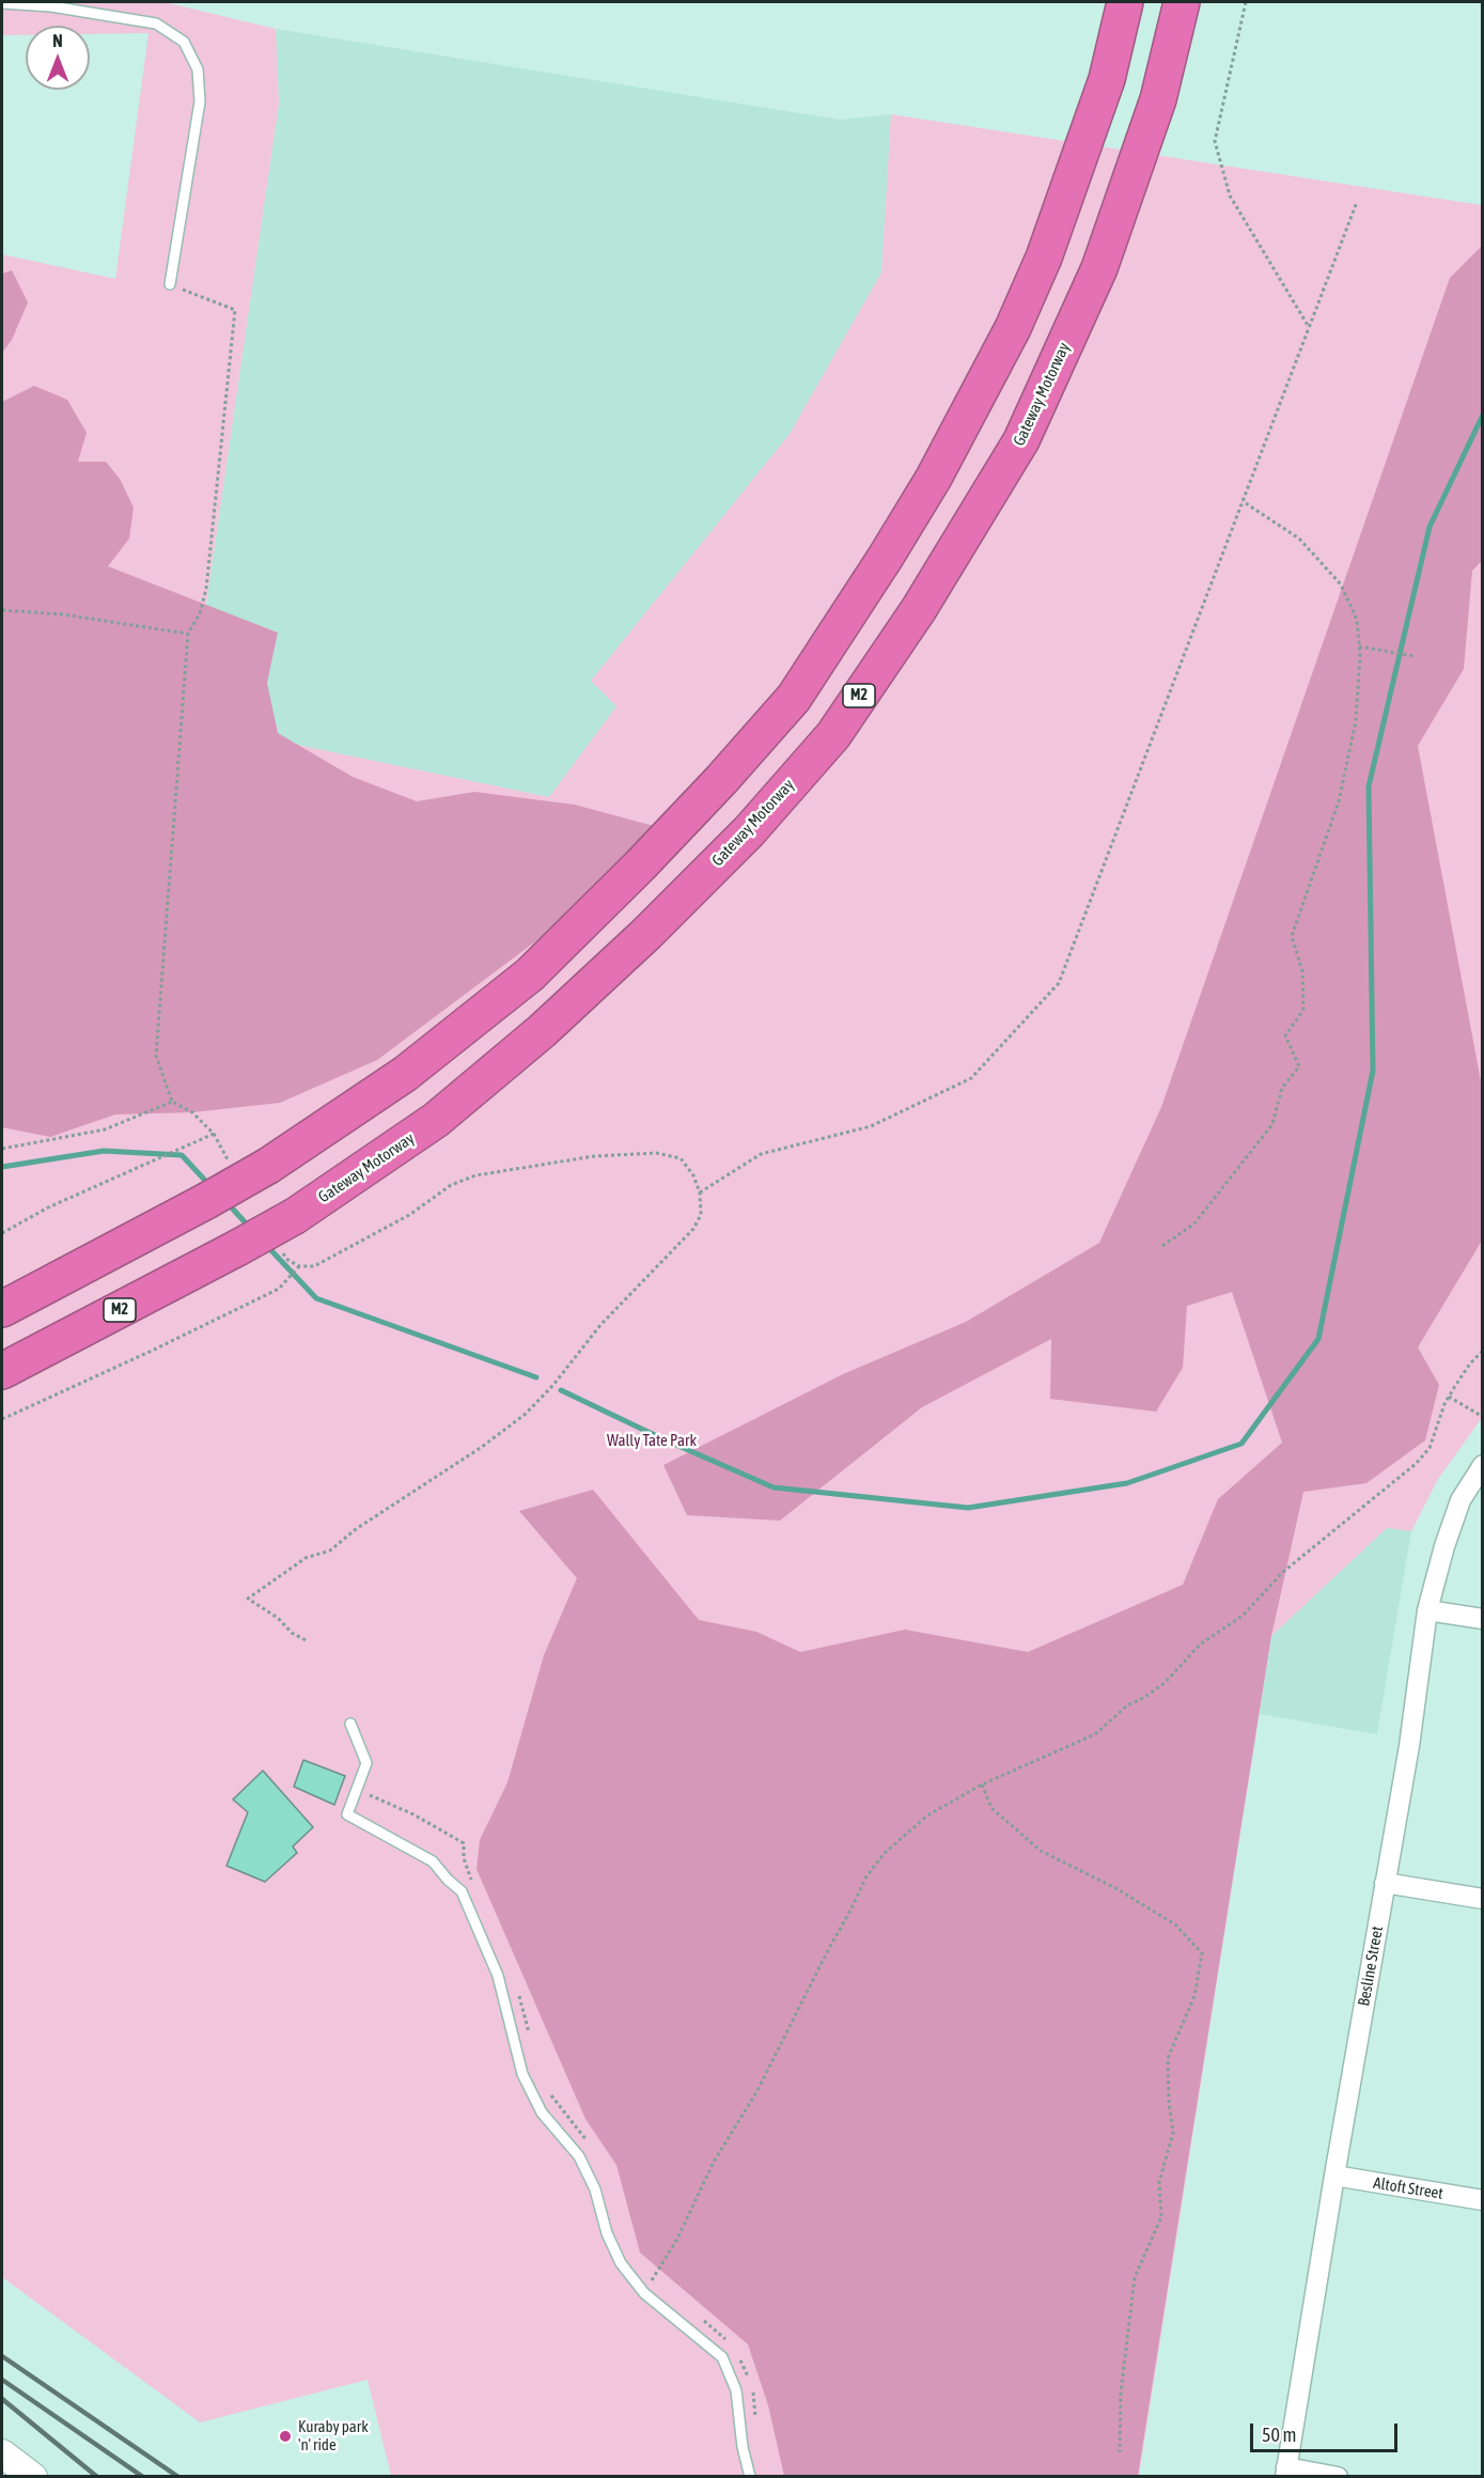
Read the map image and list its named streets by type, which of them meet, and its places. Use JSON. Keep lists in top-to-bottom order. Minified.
{"streets":{"highway":["Gateway Motorway","M2"],"street":["Besline Street","Altoft Street"]},"crossings":[["Besline Street","Altoft Street"]],"parks":["Wally Tate Park"],"places":["Kuraby park 'n' ride"],"scale_bar":"50 m","north":"top"}
